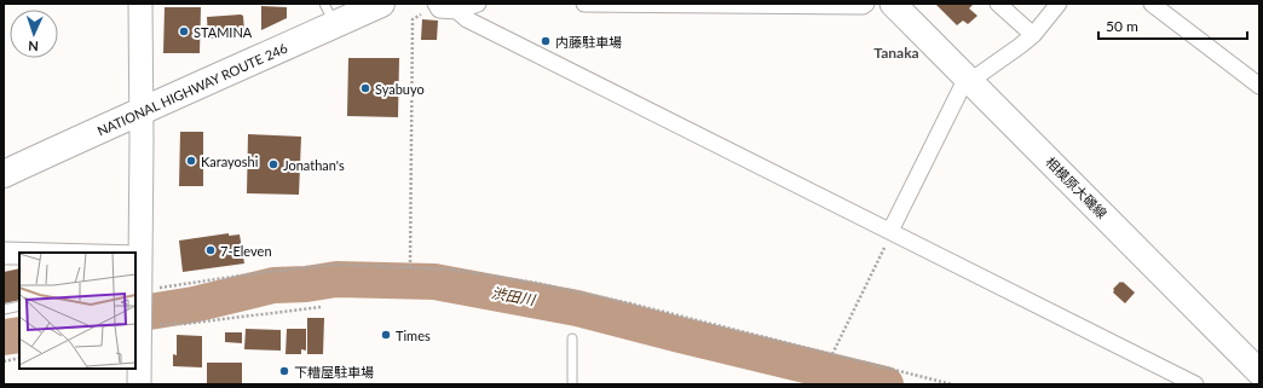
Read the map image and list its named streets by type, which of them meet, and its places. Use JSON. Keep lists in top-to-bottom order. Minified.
{"streets":{"highway":["NATIONAL HIGHWAY ROUTE 246"],"main road":["相模原大磯線"]},"districts":["Tanaka"],"water":["渋田川"],"places":["STAMINA","内藤駐車場","Syabuyo","Karayoshi","Jonathan's","7-Eleven","Times","下糟屋駐車場"],"scale_bar":"50 m","north":"bottom"}
